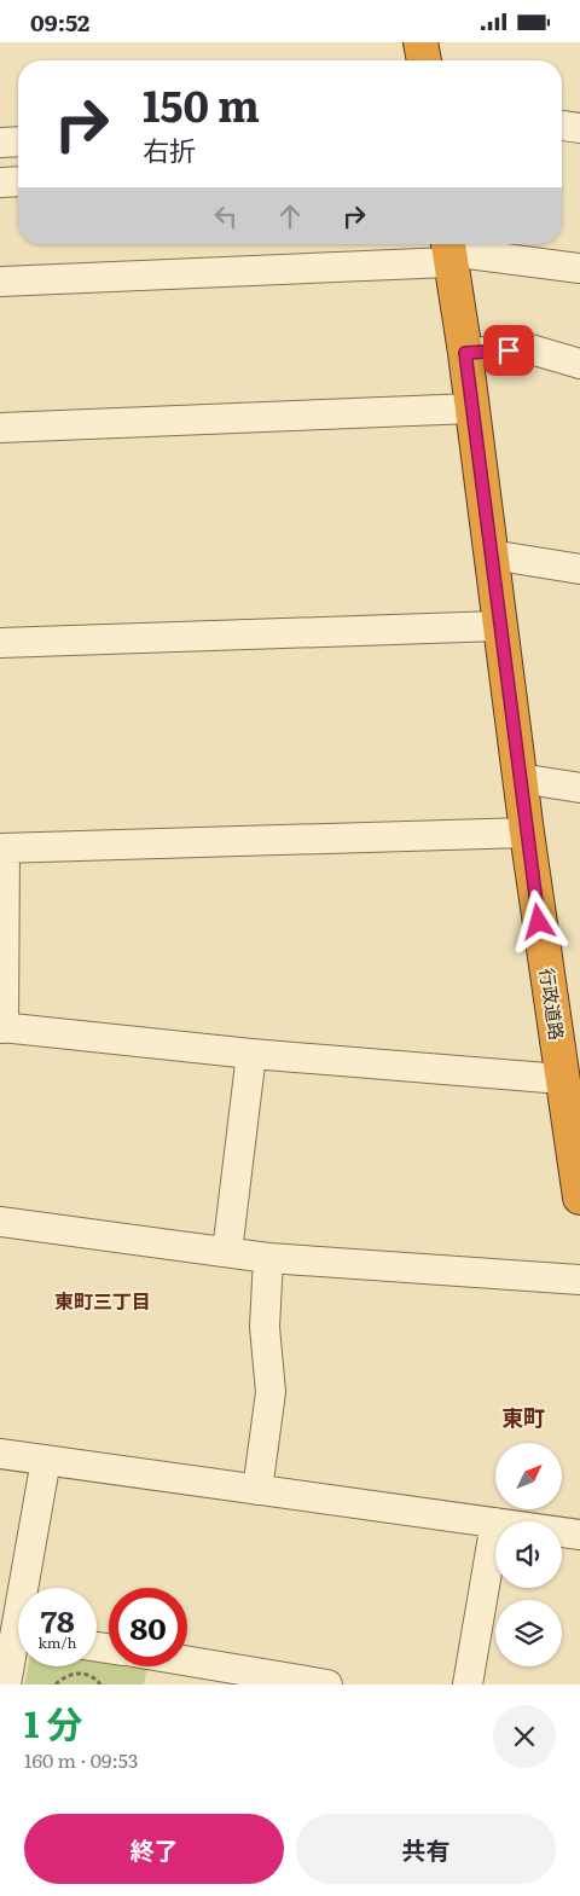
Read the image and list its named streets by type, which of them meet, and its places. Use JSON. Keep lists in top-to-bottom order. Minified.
{"streets":{"highway":["行政道路"]},"districts":["東町三丁目","東町"],"north":"top right","page":{"status":"09:52","turn":["150 m","右折"],"speed":"78 km/h","limit":"80","heading":["1 分","160 m · 09:53"],"buttons":["終了","共有"]}}
